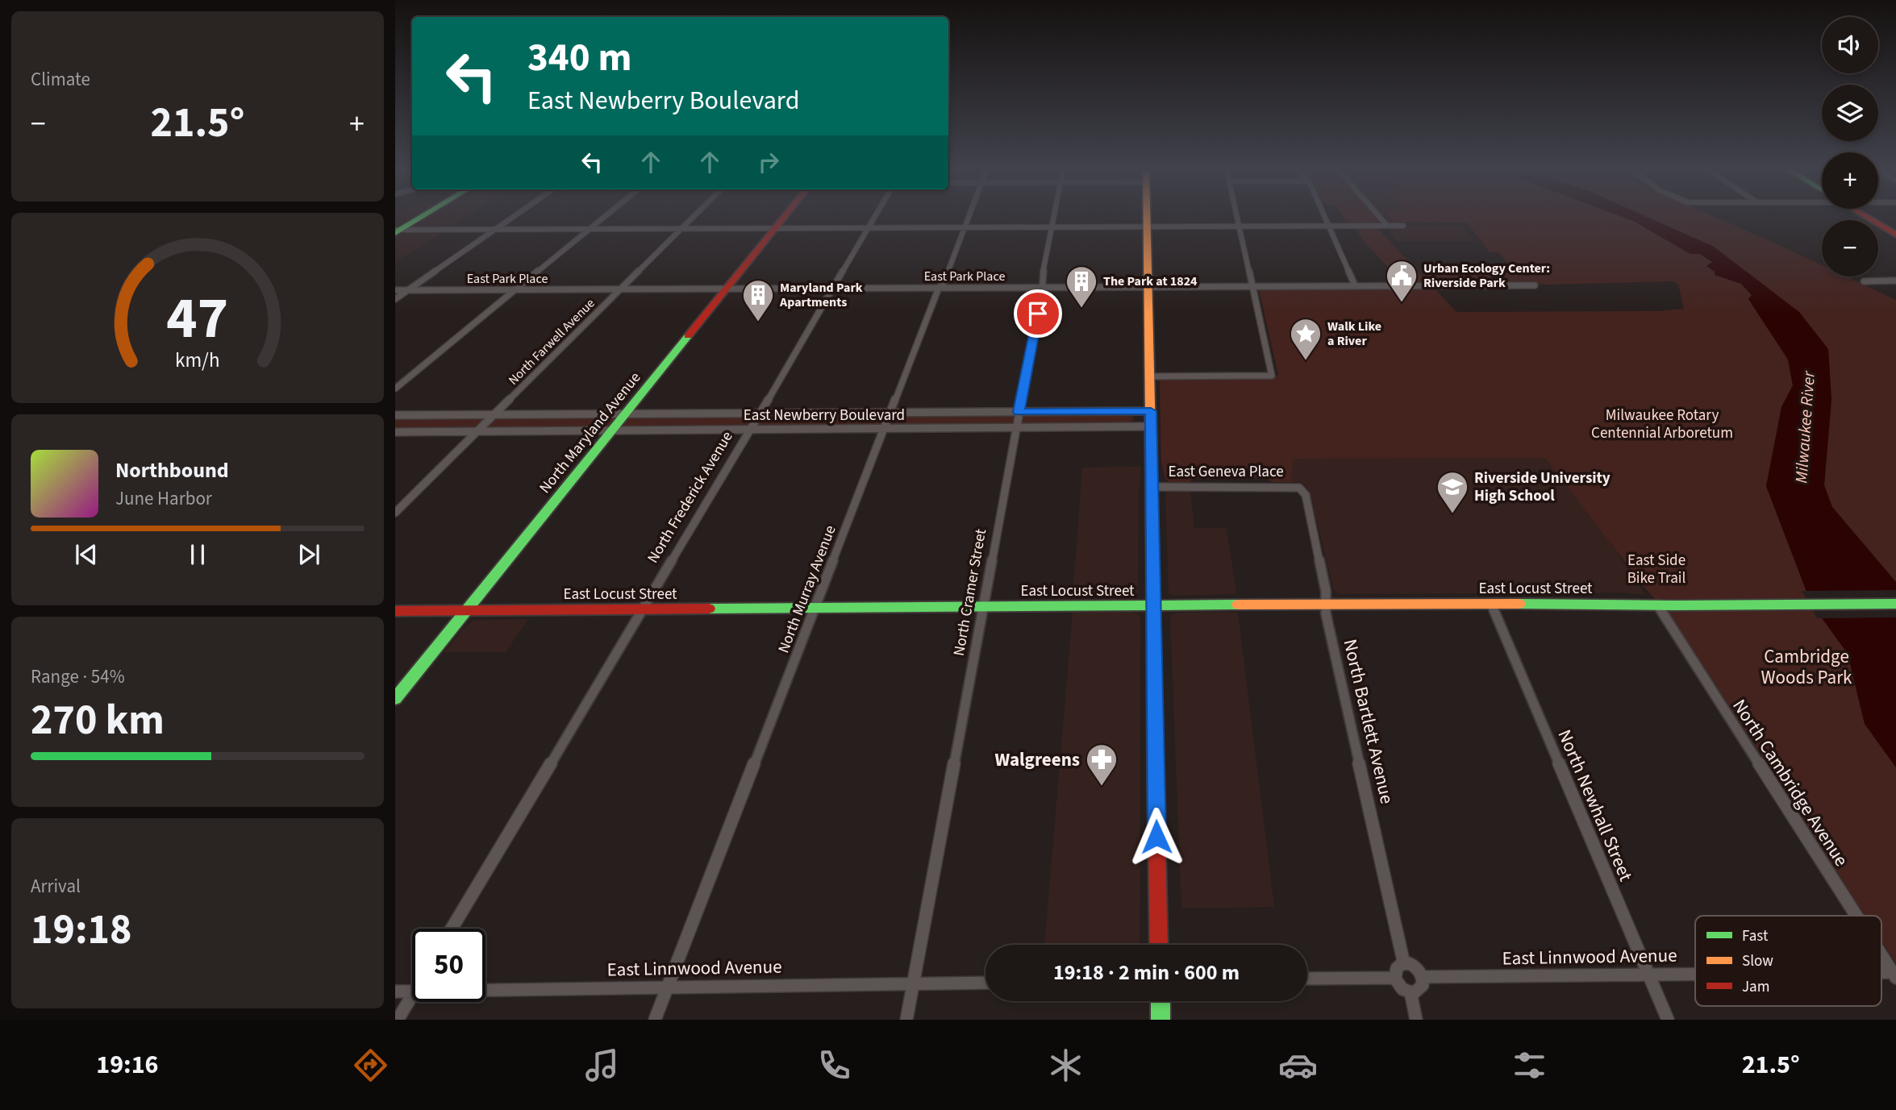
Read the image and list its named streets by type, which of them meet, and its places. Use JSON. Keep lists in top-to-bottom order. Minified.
{"streets":{"main road":["North Maryland Avenue","East Locust Street"],"street":["East Park Place","North Farwell Avenue","East Newberry Boulevard","East Geneva Place","North Frederick Avenue","North Murray Avenue","North Cramer Street","North Bartlett Avenue","North Cambridge Avenue","North Newhall Street","East Linnwood Avenue"]},"crossings":[["East Park Place","North Farwell Avenue"],["East Park Place","North Maryland Avenue"],["East Park Place","North Frederick Avenue"],["East Park Place","North Murray Avenue"],["East Park Place","North Cramer Street"],["North Farwell Avenue","East Newberry Boulevard"],["East Newberry Boulevard","North Maryland Avenue"],["East Newberry Boulevard","North Frederick Avenue"],["East Newberry Boulevard","North Murray Avenue"],["East Newberry Boulevard","North Cramer Street"],["North Maryland Avenue","East Locust Street"],["East Geneva Place","North Bartlett Avenue"],["North Frederick Avenue","East Locust Street"],["East Locust Street","North Murray Avenue"],["East Locust Street","North Cramer Street"],["East Locust Street","North Bartlett Avenue"],["East Locust Street","North Cambridge Avenue"],["East Locust Street","North Newhall Street"],["North Murray Avenue","East Linnwood Avenue"],["North Cramer Street","East Linnwood Avenue"],["North Bartlett Avenue","East Linnwood Avenue"],["North Newhall Street","East Linnwood Avenue"]],"water":["Milwaukee River"],"parks":["Milwaukee Rotary Centennial Arboretum","East Side Bike Trail","Cambridge Woods Park"],"places":{"public building":["Urban Ecology Center: Riverside Park"],"building":["The Park at 1824","Maryland Park Apartments"],"place":["Walk Like a River"],"school or university":["Riverside University High School"],"pharmacy":["Walgreens"]},"legend":["Fast","Slow","Jam"],"page":{"tile":["Climate",["Range · 54%","270 km"],["Arrival","19:18"]],"map_buttons":["+","−"],"turn":["340 m","East Newberry Boulevard"],"heat":["−","21.5°","+"],"song":["Northbound","June Harbor"],"limit":"50","trip":"19:18 · 2 min · 600 m","tabs":["19:16","21.5°"],"gauge":["47","km/h"]}}
